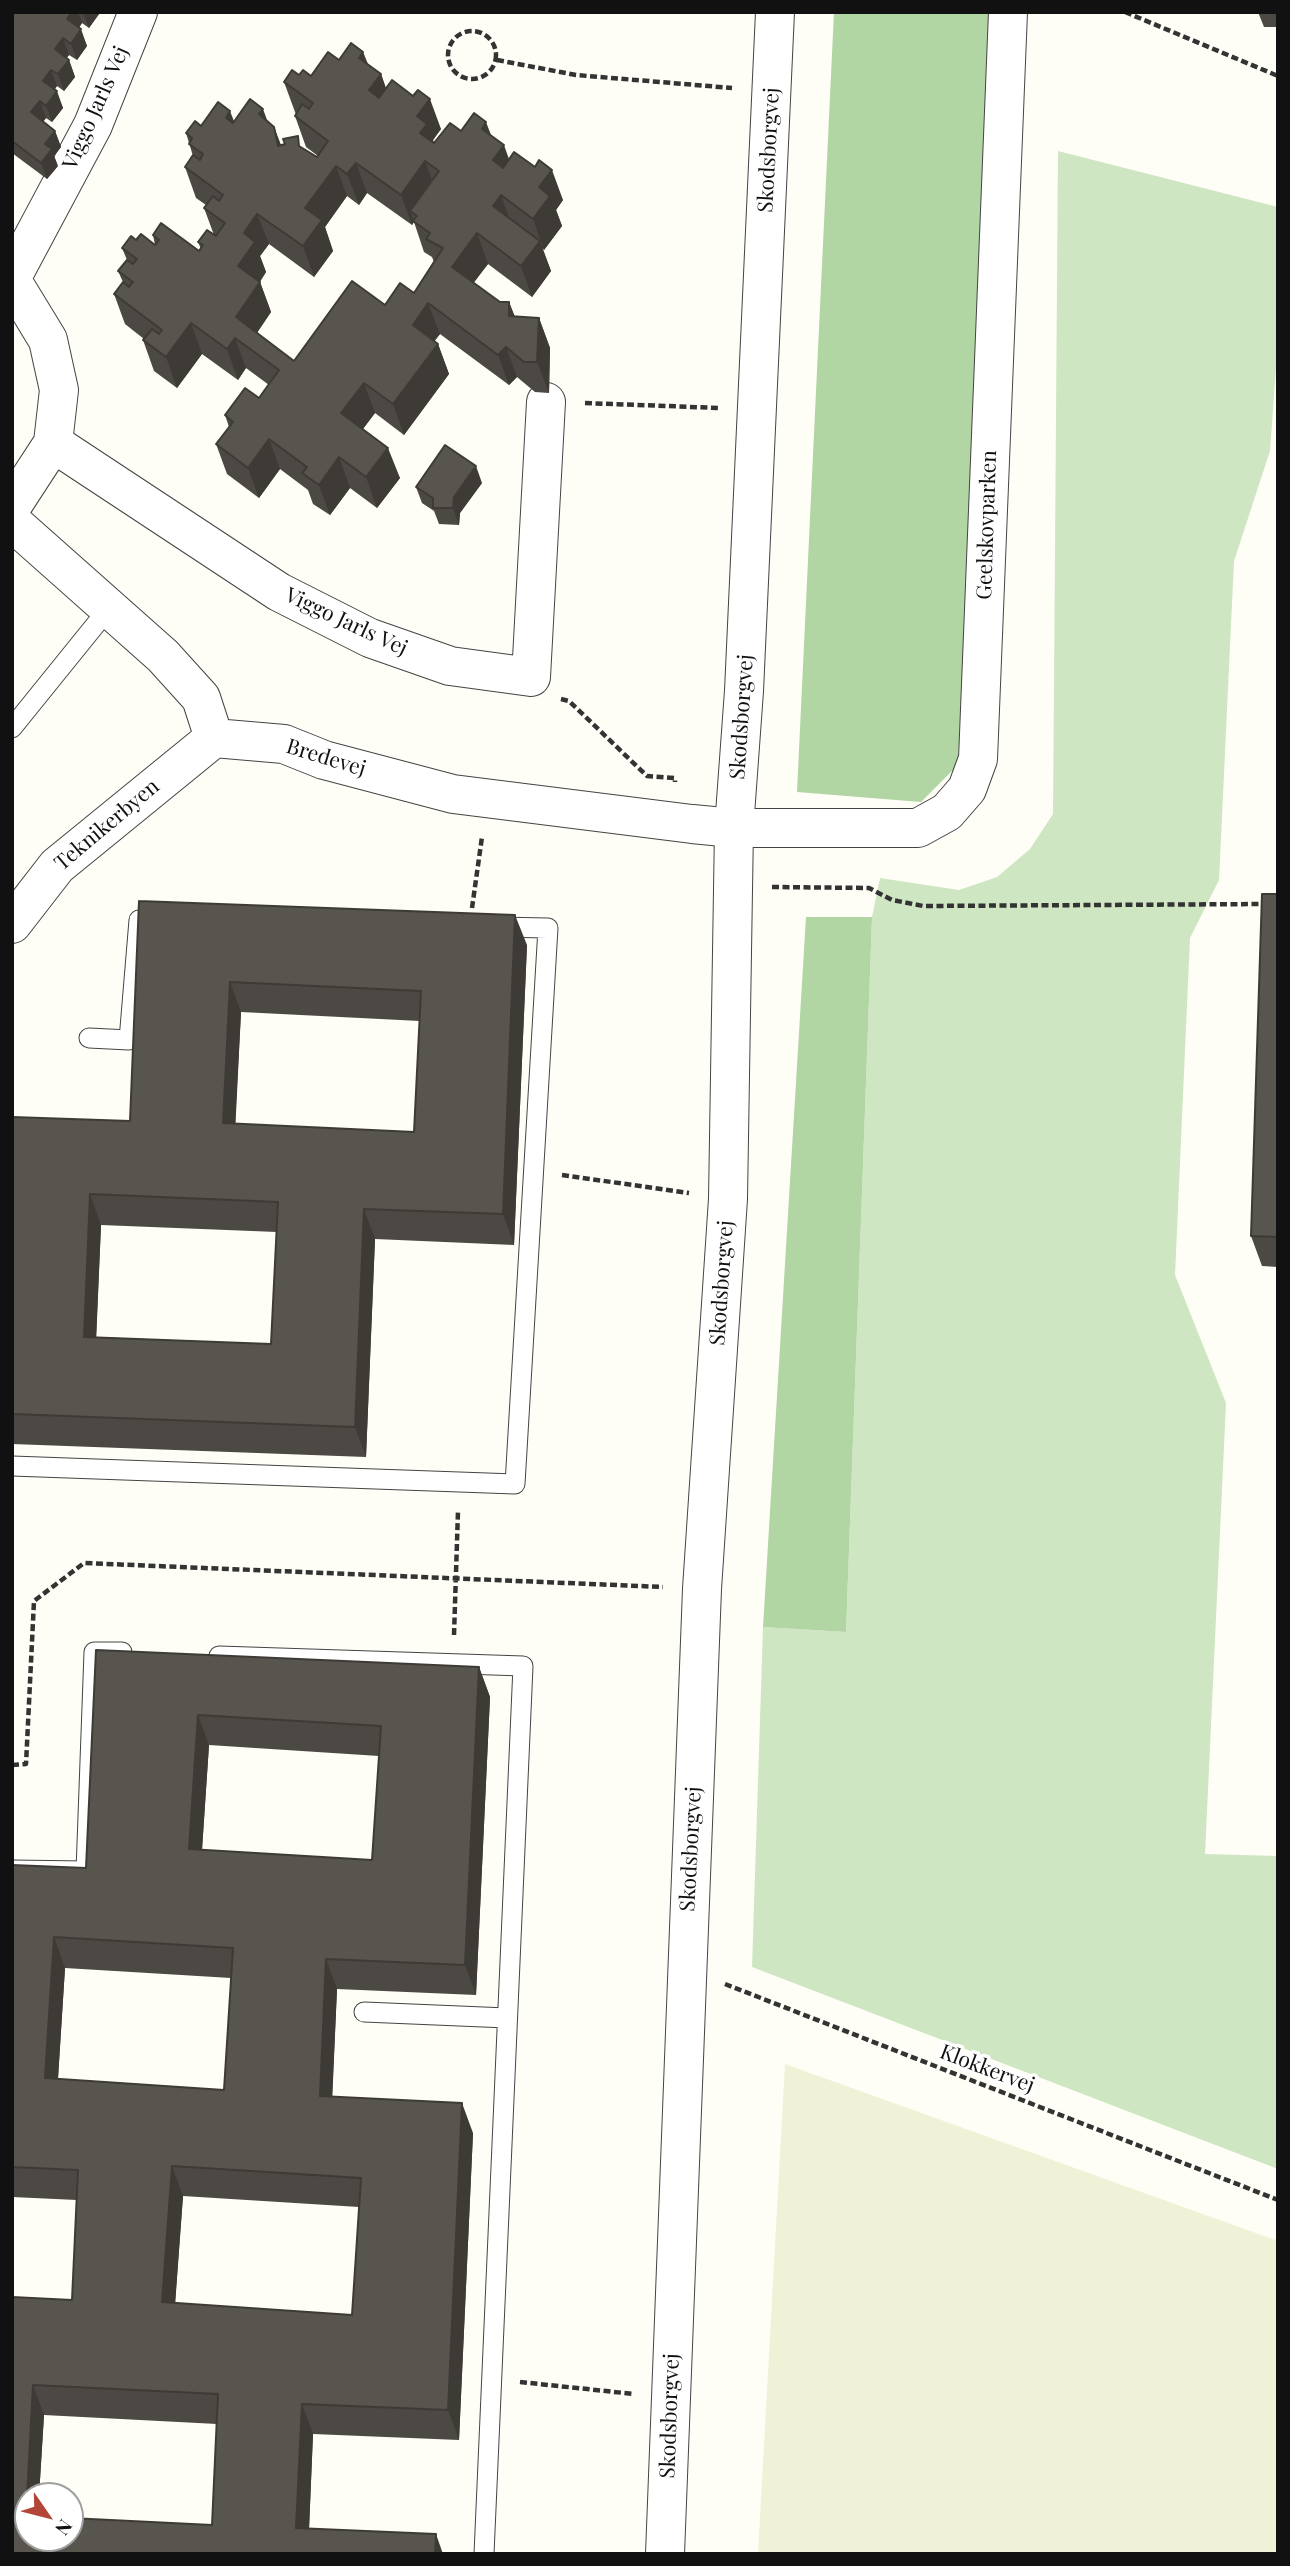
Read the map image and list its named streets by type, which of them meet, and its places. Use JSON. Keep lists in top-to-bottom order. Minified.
{"streets":{"street":["Viggo Jarls Vej","Skodsborgvej","Geelskovparken","Bredevej","Teknikerbyen"],"path":["Klokkervej"]},"crossings":[["Skodsborgvej","Geelskovparken"],["Skodsborgvej","Bredevej"],["Skodsborgvej","Klokkervej"],["Geelskovparken","Bredevej"],["Bredevej","Teknikerbyen"]],"north":"bottom right"}
